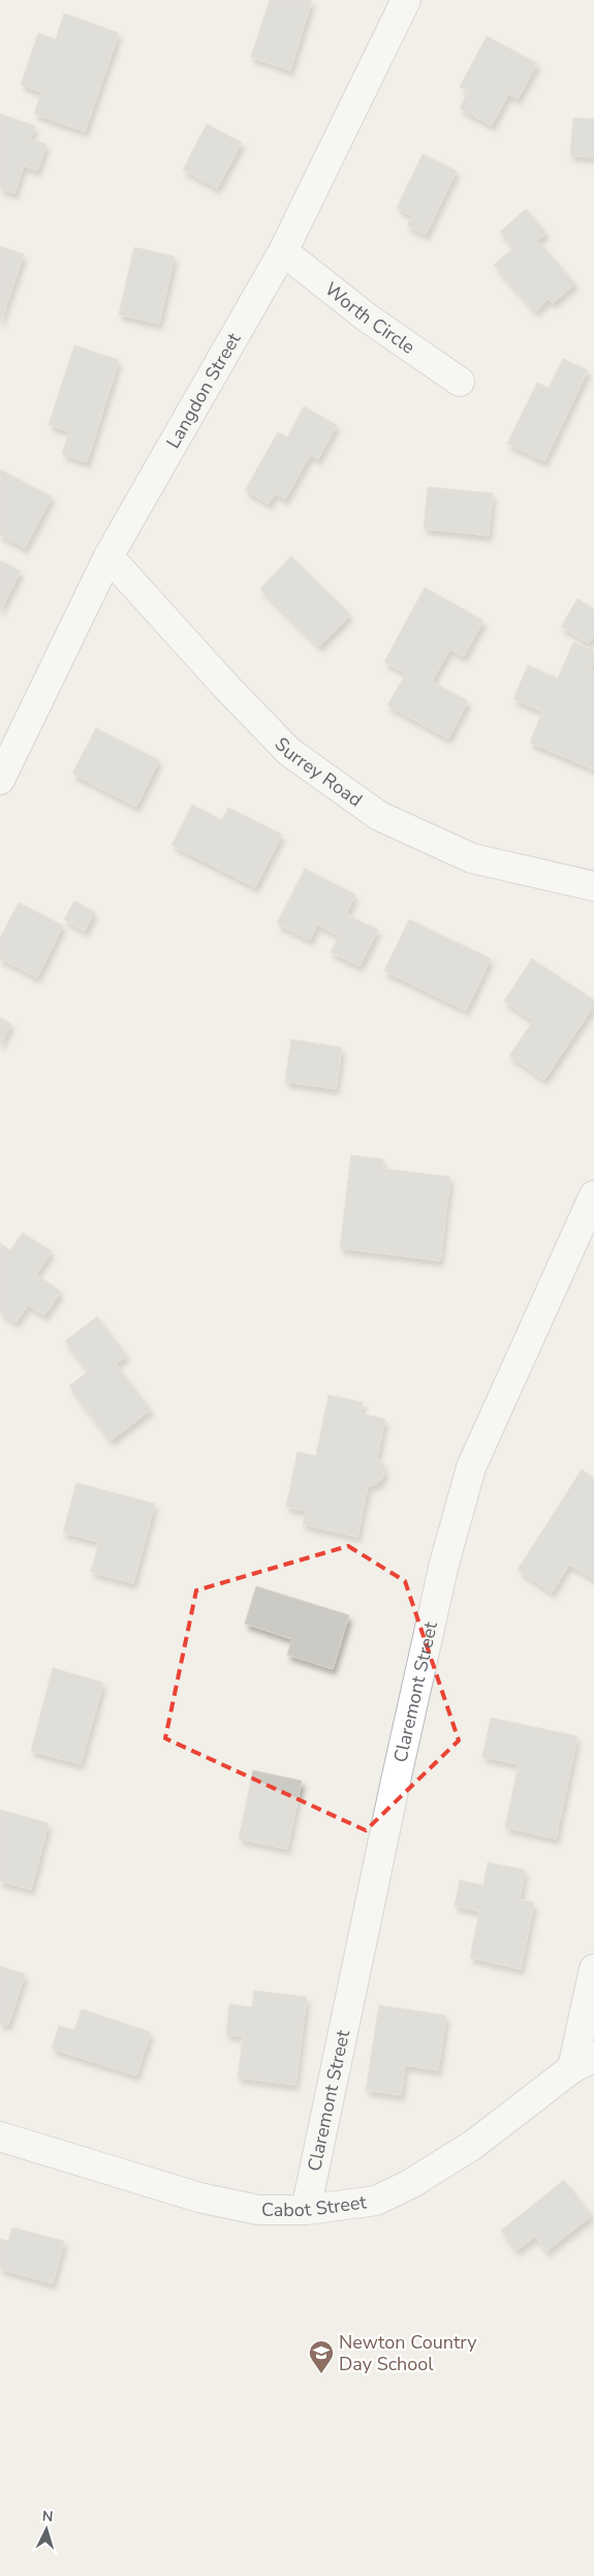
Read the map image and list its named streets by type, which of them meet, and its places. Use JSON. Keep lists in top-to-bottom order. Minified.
{"streets":{"street":["Worth Circle","Langdon Street","Surrey Road","Claremont Street","Cabot Street"]},"crossings":[["Worth Circle","Langdon Street"],["Langdon Street","Surrey Road"],["Claremont Street","Cabot Street"]],"places":{"school or university":["Newton Country Day School"]},"north":"top"}
